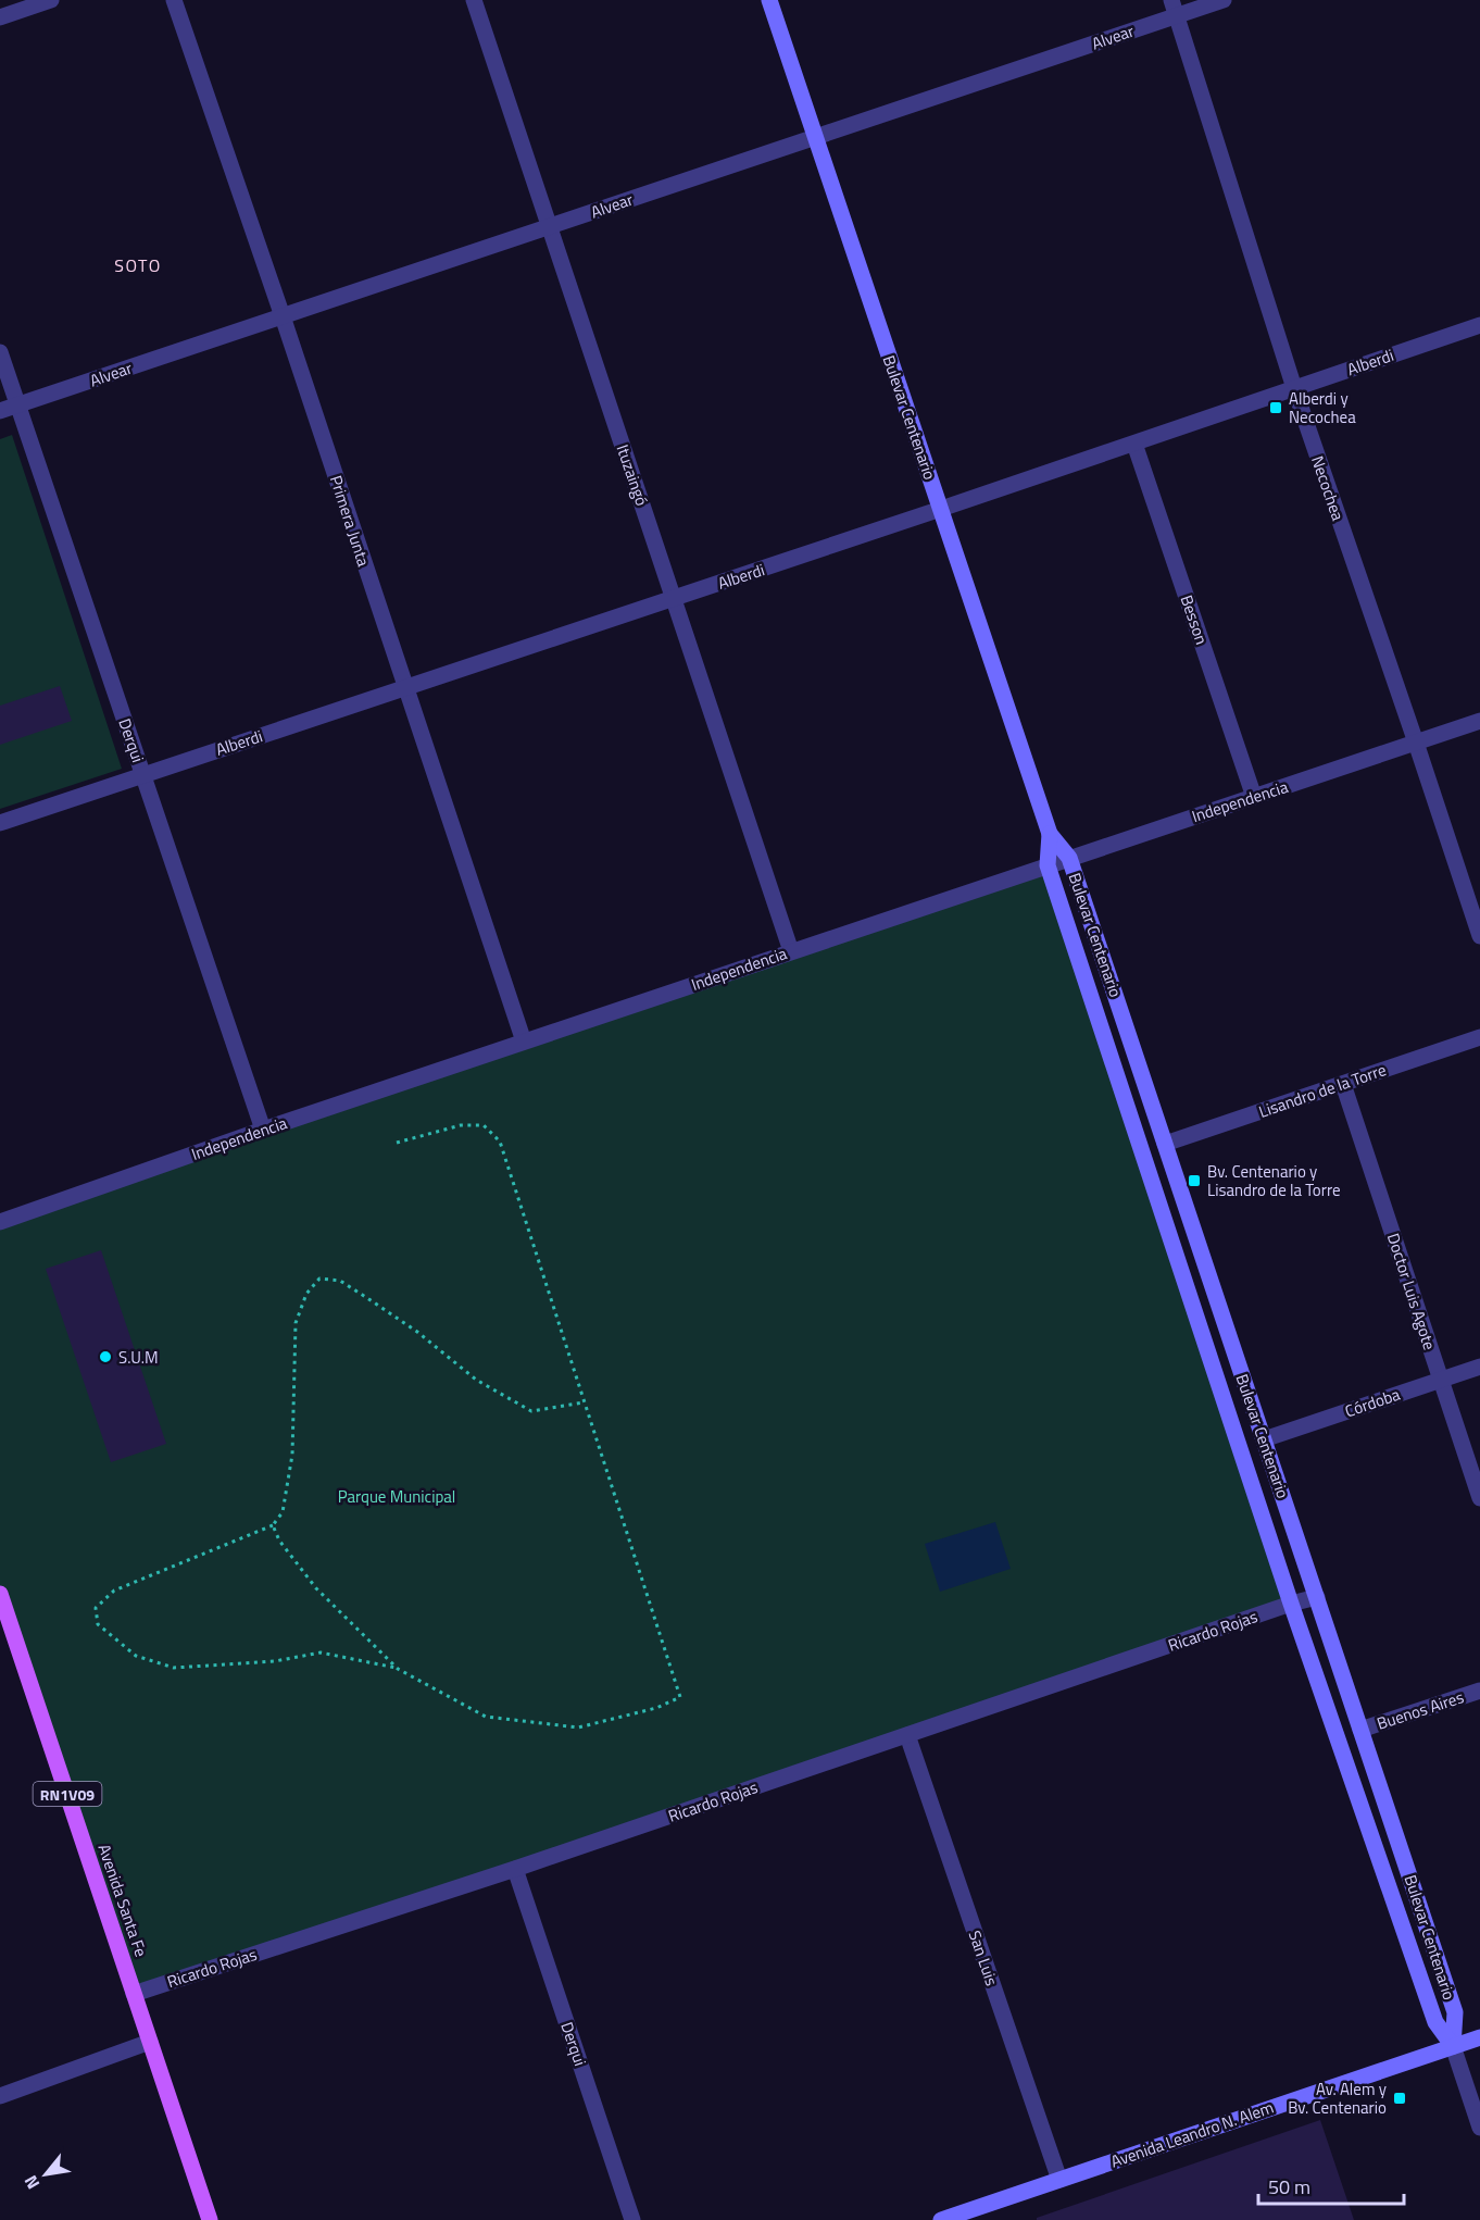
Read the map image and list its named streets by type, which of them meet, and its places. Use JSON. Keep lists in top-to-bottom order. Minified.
{"streets":{"main road":["Bulevar Centenario","RN1V09","Avenida Santa Fe","Avenida Leandro N. Alem"],"street":["Alvear","Alberdi","Ituzaingó","Necochea","Primera Junta","Besson","Derqui","Independencia","Lisandro de la Torre","Doctor Luis Agote","Córdoba","Ricardo Rojas","Buenos Aires","San Luis"]},"crossings":[["Alvear","Bulevar Centenario"],["Alvear","Ituzaingó"],["Alvear","Necochea"],["Alvear","Primera Junta"],["Alvear","Derqui"],["Alberdi","Bulevar Centenario"],["Alberdi","Ituzaingó"],["Alberdi","Necochea"],["Alberdi","Primera Junta"],["Alberdi","Besson"],["Alberdi","Derqui"],["Bulevar Centenario","Independencia"],["Bulevar Centenario","Lisandro de la Torre"],["Bulevar Centenario","Córdoba"],["Bulevar Centenario","Ricardo Rojas"],["Bulevar Centenario","Buenos Aires"],["Bulevar Centenario","Avenida Leandro N. Alem"],["Ituzaingó","Independencia"],["Necochea","Independencia"],["Primera Junta","Independencia"],["Besson","Independencia"],["Derqui","Independencia"],["Derqui","Ricardo Rojas"],["Lisandro de la Torre","Doctor Luis Agote"],["Doctor Luis Agote","Córdoba"],["Ricardo Rojas","Avenida Santa Fe"],["Ricardo Rojas","San Luis"],["San Luis","Avenida Leandro N. Alem"]],"districts":["SOTO"],"parks":["Parque Municipal"],"places":{"transit":["Alberdi y Necochea","Bv. Centenario y Lisandro de la Torre","Av. Alem y Bv. Centenario"],"other":["S.U.M"]},"scale_bar":"50 m","north":"bottom left"}
